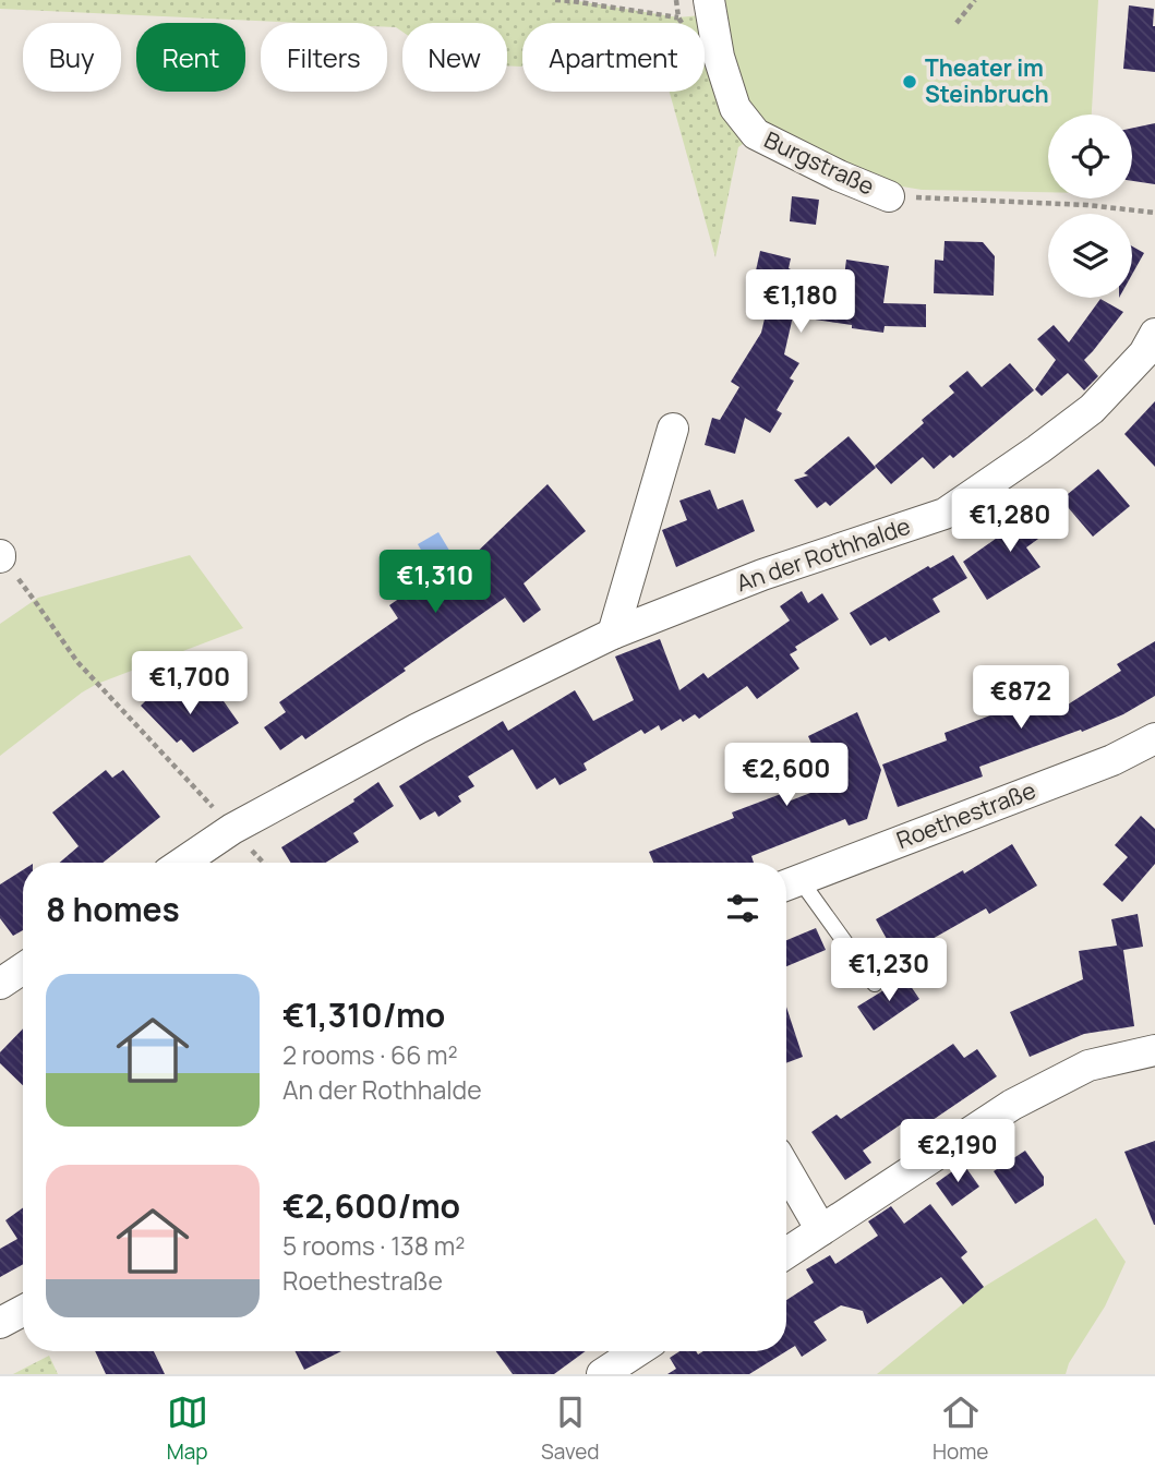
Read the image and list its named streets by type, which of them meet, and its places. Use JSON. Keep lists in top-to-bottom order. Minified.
{"streets":{"street":["Burgstraße","An der Rothhalde","Roethestraße"]},"places":["Theater im Steinbruch"],"page":{"chip":["Buy","Rent","Filters","New","Apartment"],"price":["€1,180","€1,280","€1,310","€1,700","€872","€2,600","€1,230","€2,190"],"heading":"8 homes","list":[{"name":"€1,310/mo","note":"2 rooms · 66 m² · An der Rothhalde"},{"name":"€2,600/mo","note":"5 rooms · 138 m² · Roethestraße"}],"tabs":["Map","Saved","Home"]}}
